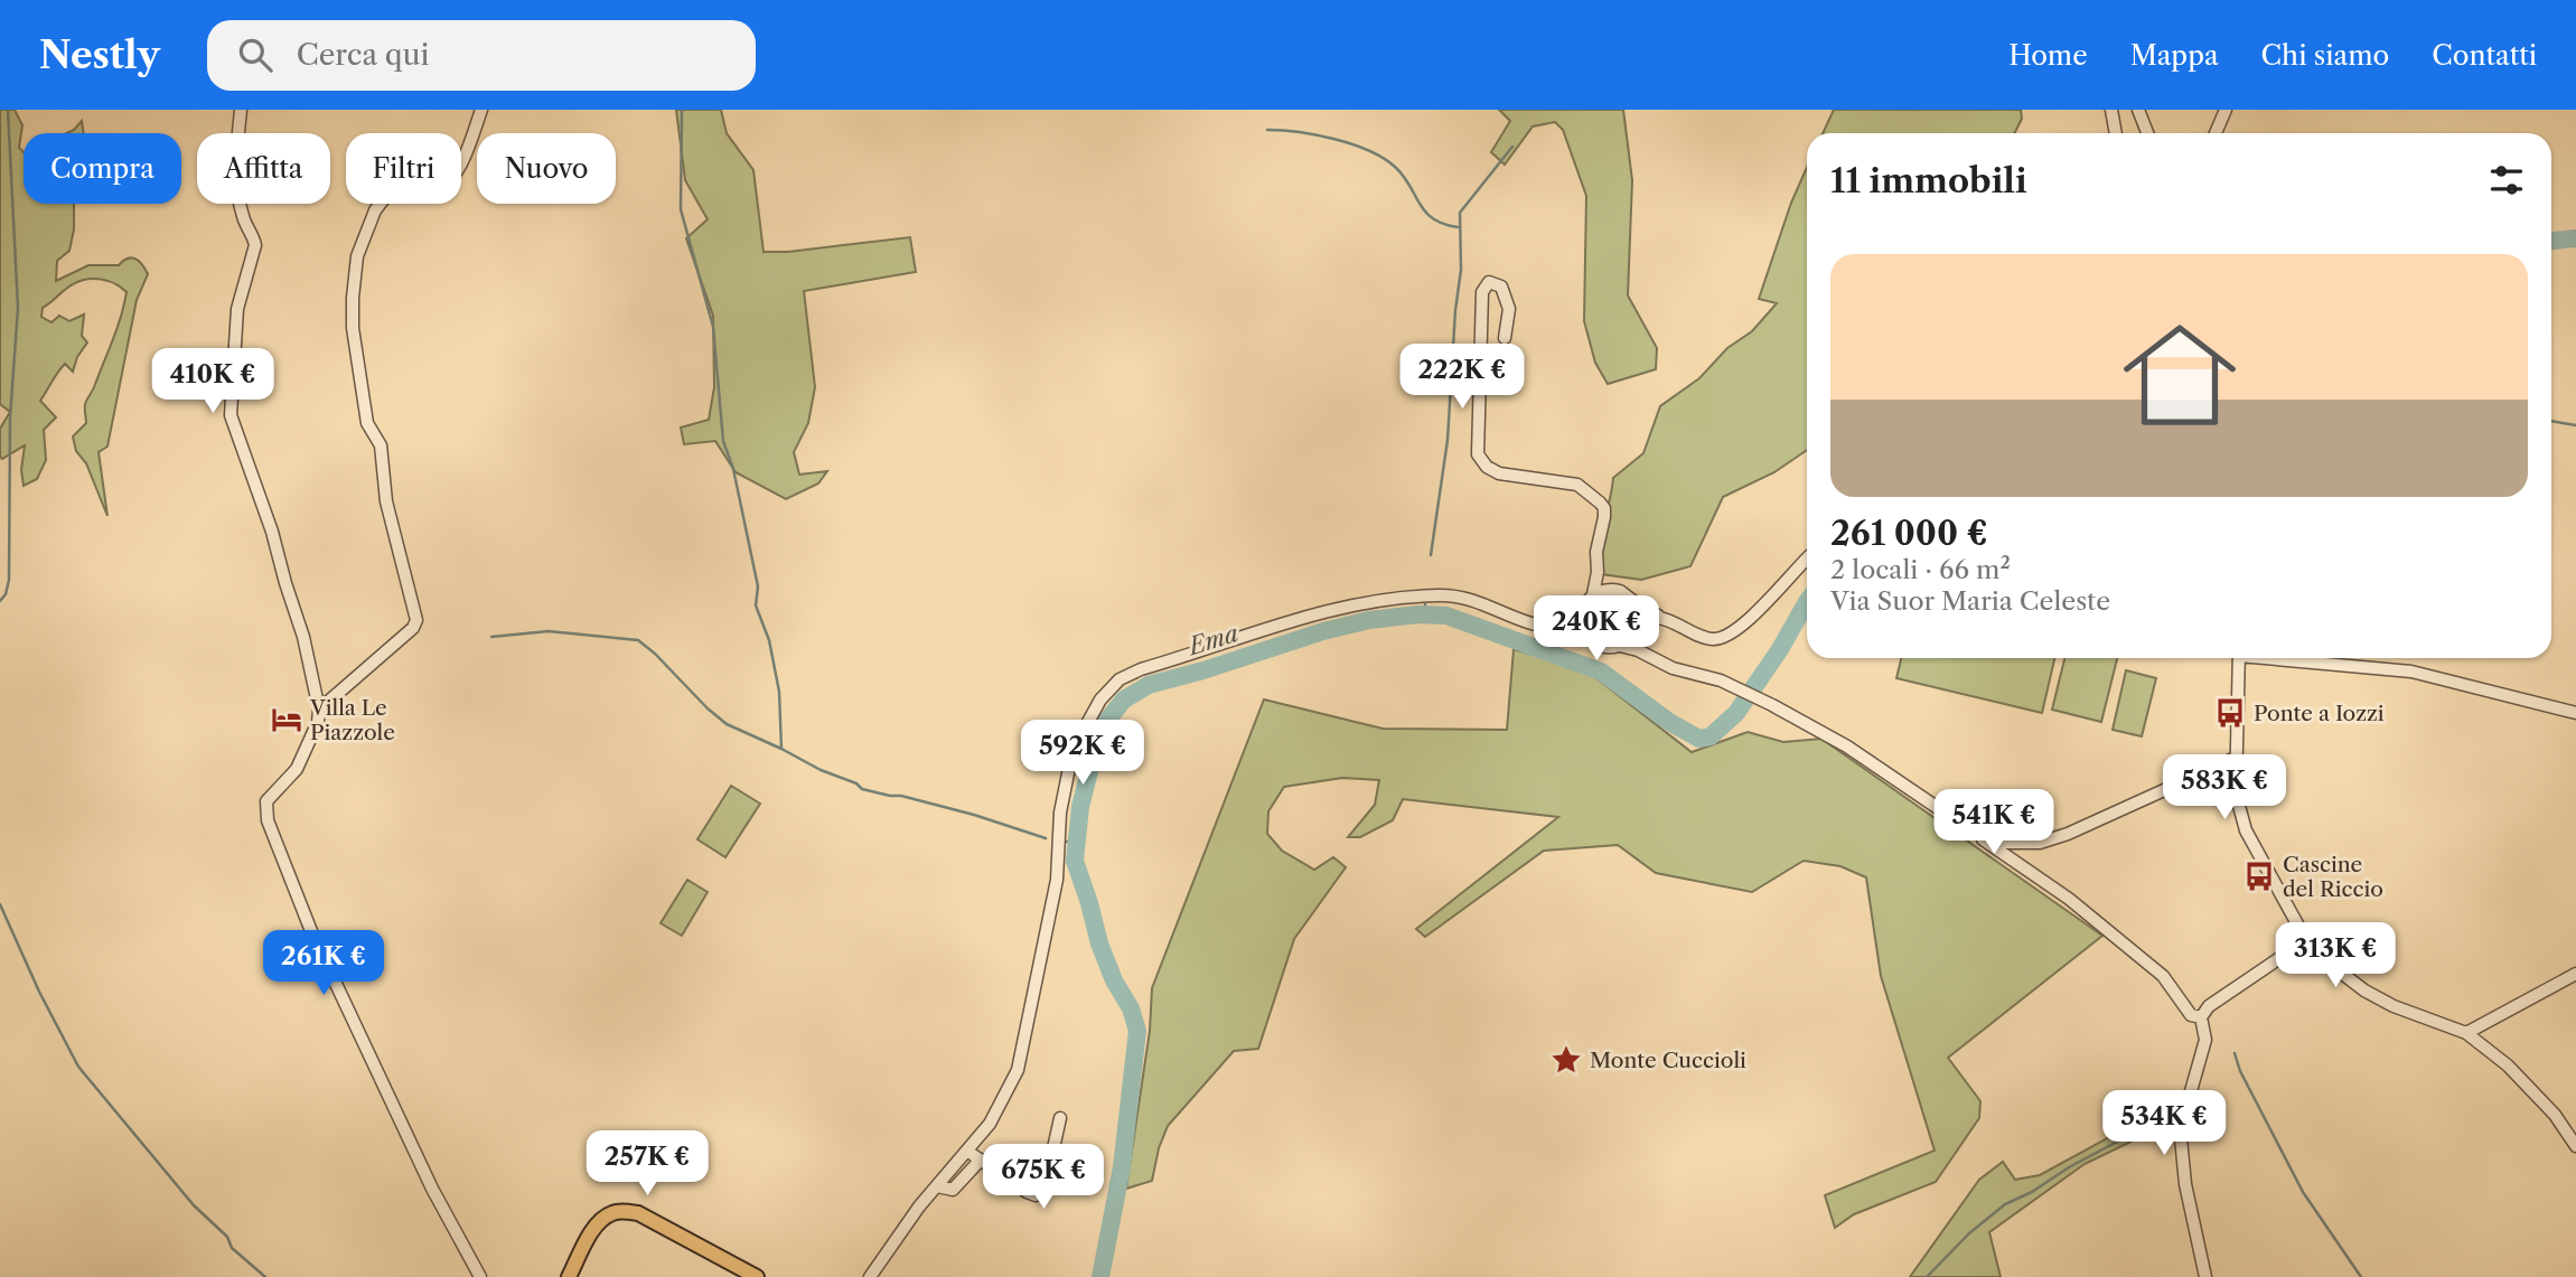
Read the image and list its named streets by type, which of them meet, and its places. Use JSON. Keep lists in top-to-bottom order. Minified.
{"water":["Ema"],"places":{"bus stop":["Ponte a Iozzi","Cascine del Riccio"],"hotel":["Villa Le Piazzole"],"place":["Monte Cuccioli"]},"page":{"header":"Nestly","search":"Cerca qui","nav":["Home","Mappa","Chi siamo","Contatti"],"chip":["Compra","Affitta","Filtri","Nuovo"],"heading":"11 immobili","list":[{"name":"261 000 €","note":"2 locali · 66 m² · Via Suor Maria Celeste"}],"price":["222K €","410K €","240K €","592K €","583K €","541K €","313K €","261K €","534K €","257K €","675K €"]}}
